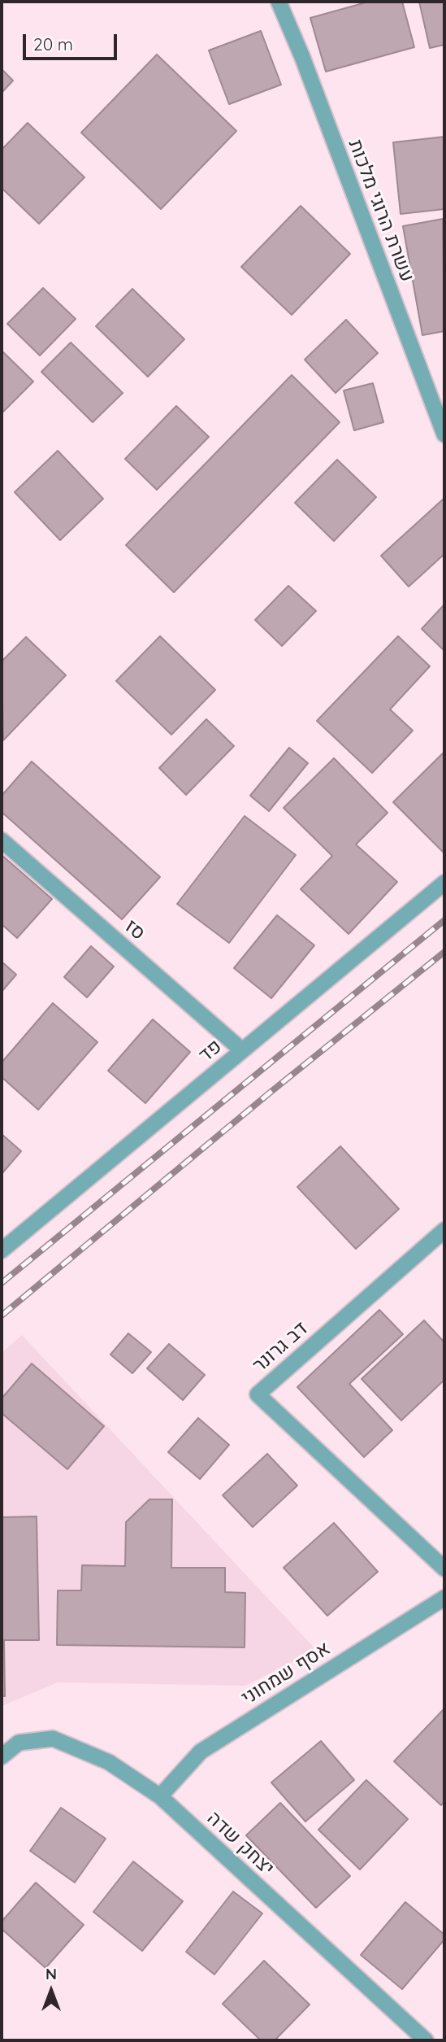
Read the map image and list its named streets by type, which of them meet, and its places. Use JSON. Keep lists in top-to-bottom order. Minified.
{"streets":{"street":["עשרת הרוגי מלכות","סז","פד","דב גרונר","אסף שמחוני","יצחק שדה"]},"crossings":[["סז","פד"],["אסף שמחוני","יצחק שדה"]],"scale_bar":"20 m","north":"top"}
